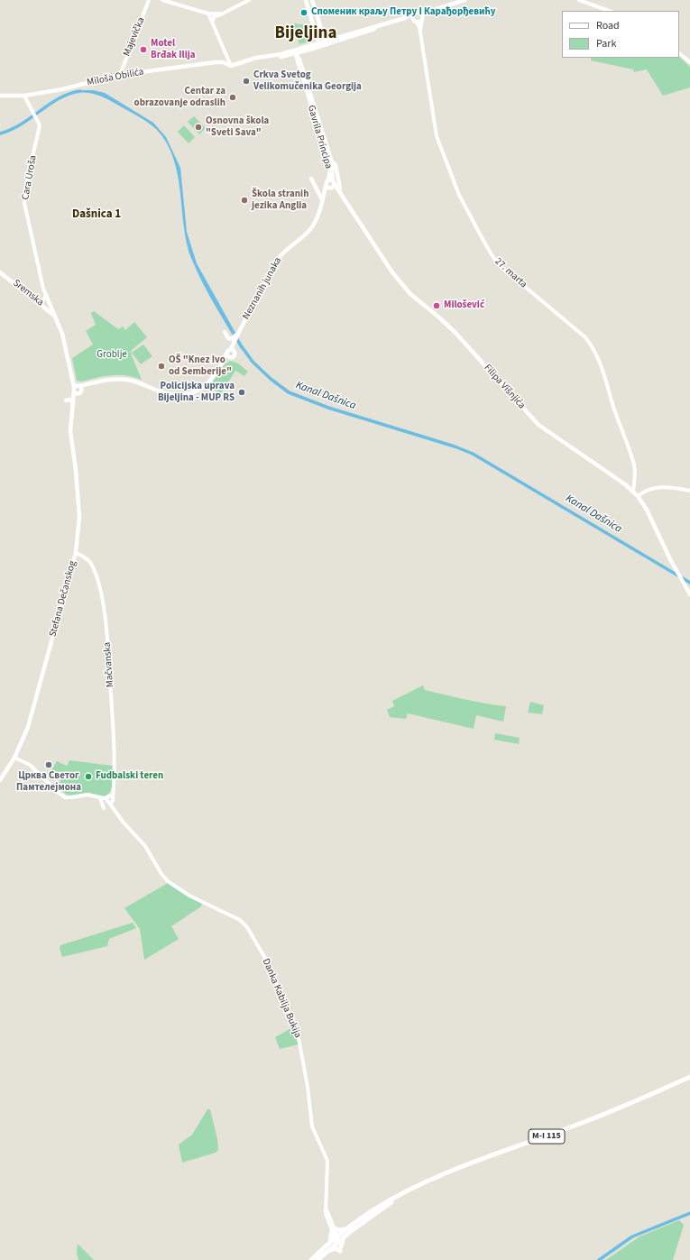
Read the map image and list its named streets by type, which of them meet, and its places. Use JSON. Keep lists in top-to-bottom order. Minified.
{"streets":{"main road":["Miloša Obilića","Gavrila Principa","Neznanih junaka","Sremska","Filipa Višnjića","Stefana Dečanskog","M-I 115"],"street":["Majevička","Cara Uroša","27. marta","Mačvanska","Danka Kabilja Bukija"]},"crossings":[["Majevička","Miloša Obilića"],["Miloša Obilića","Cara Uroša"],["27. marta","Filipa Višnjića"],["Stefana Dečanskog","Mačvanska"],["Mačvanska","Danka Kabilja Bukija"]],"districts":["Bijeljina","Dašnica 1"],"water":["Kanal Dašnica"],"parks":["Groblje"],"places":["Споменик краљу Петру I Карађорђевићу","Motel Brđak Ilija","Crkva Svetog Velikomučenika Georgija","Centar za obrazovanje odraslih","Osnovna škola \"Sveti Sava\"","Škola stranih jezika Anglia","Milošević","OŠ \"Knez Ivo od Semberije\"","Policijska uprava Bijeljina - MUP RS","Црква Светог Памтелејмона","Fudbalski teren"],"legend":["Road","Park"]}
